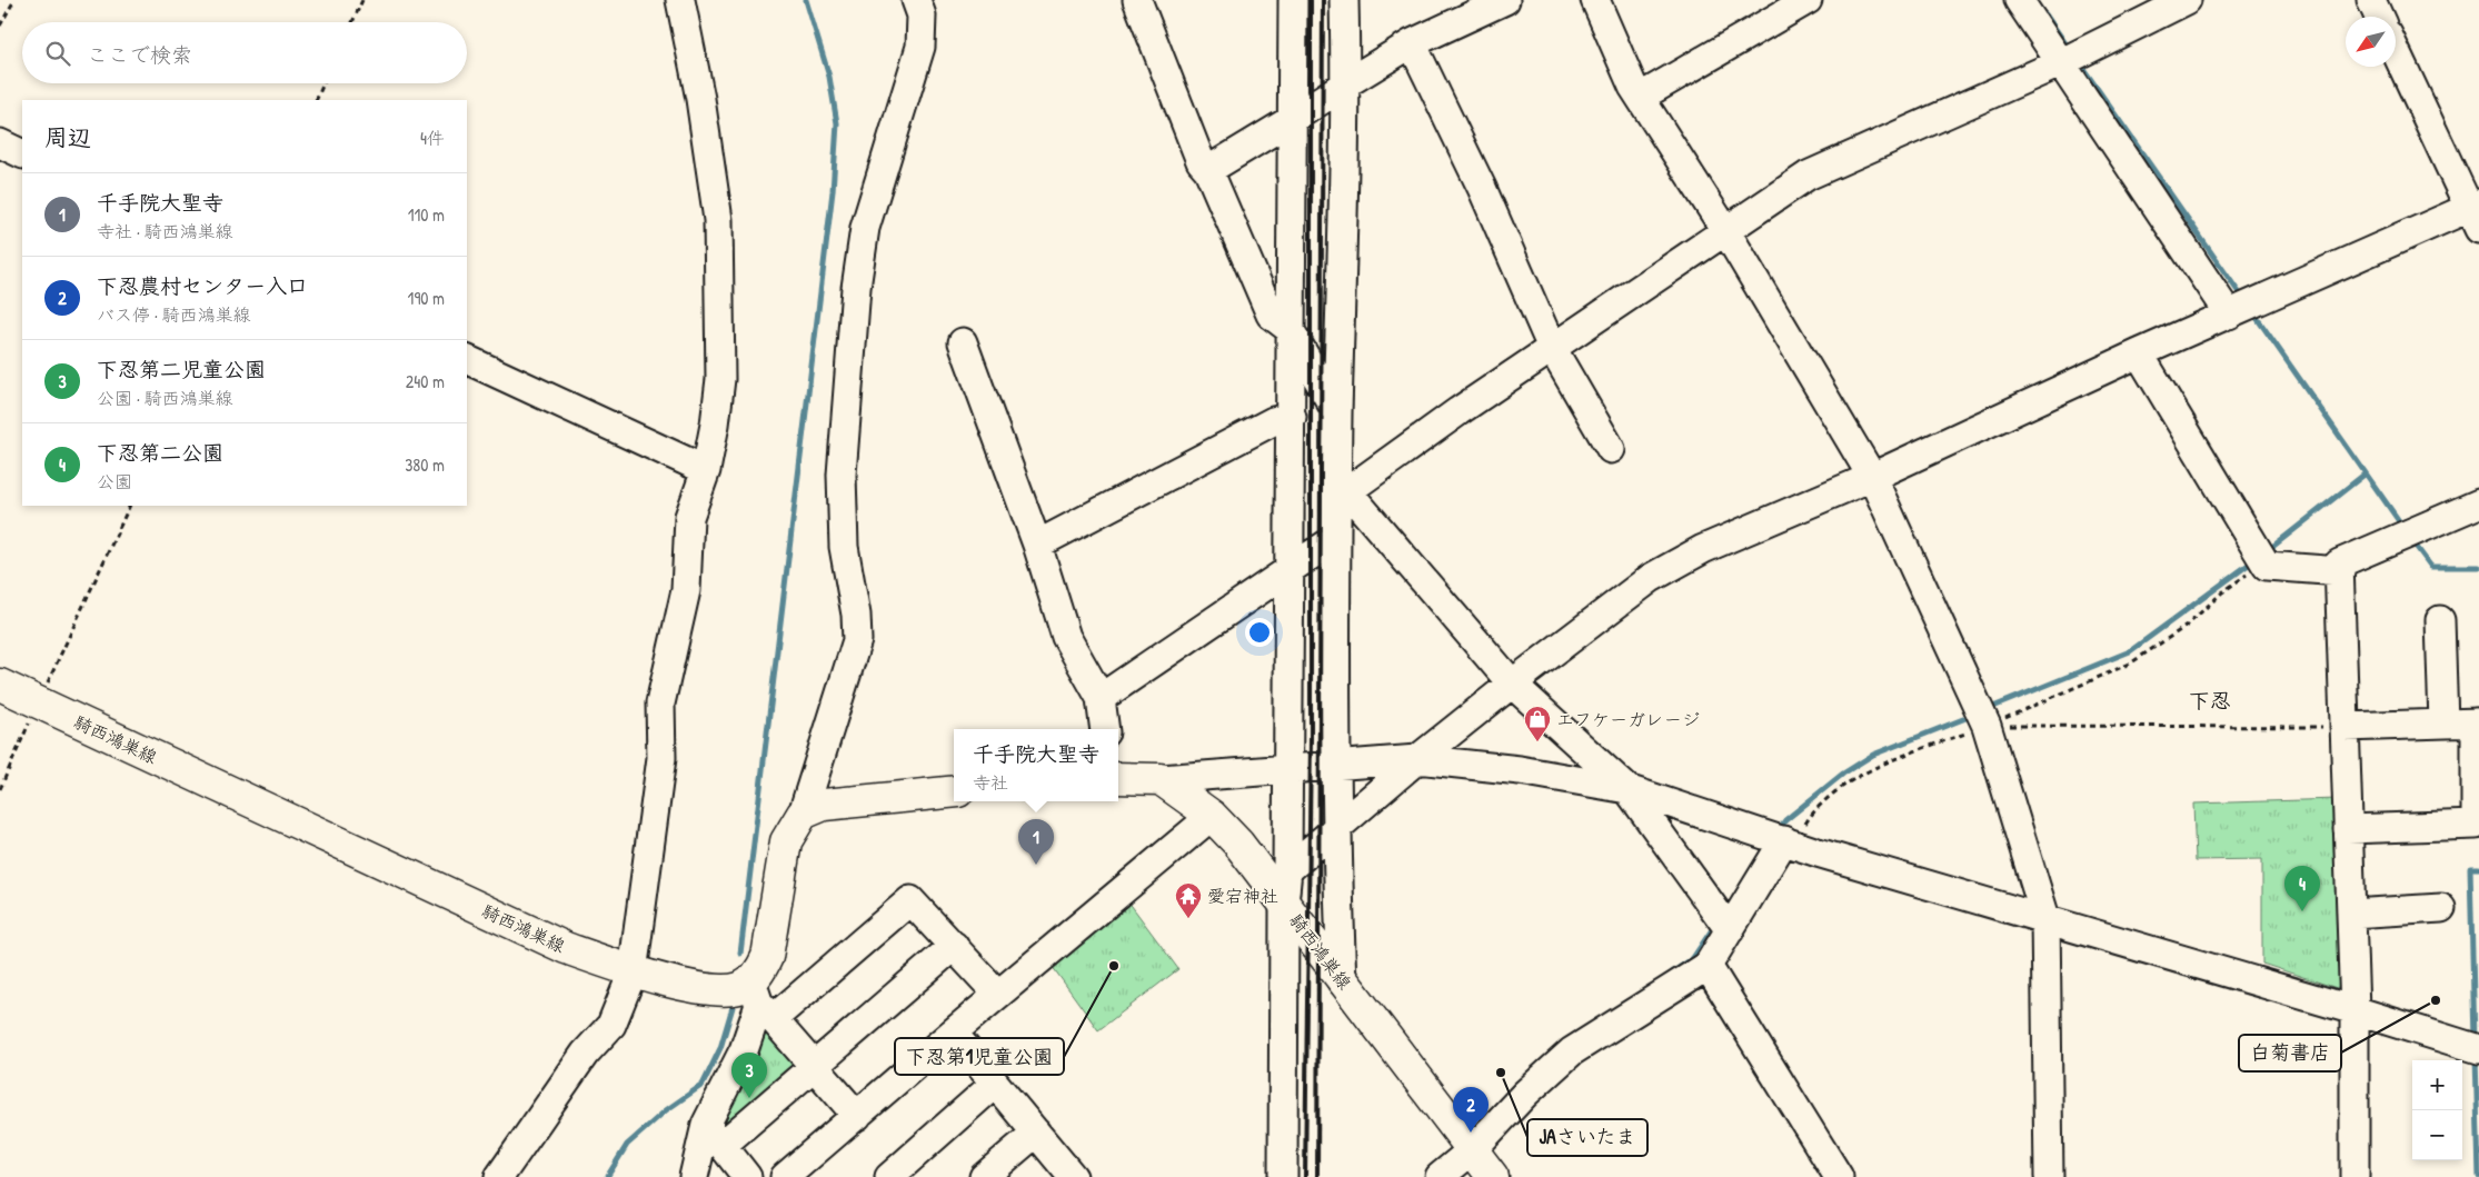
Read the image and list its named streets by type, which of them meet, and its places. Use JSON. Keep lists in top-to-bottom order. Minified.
{"streets":{"main road":["騎西鴻巣線"]},"districts":["下忍"],"places":{"shop":["エフケーガレージ"],"temple":["愛宕神社"],"other":["下忍第1児童公園","白菊書店","JAさいたま"]},"north":"bottom left","page":{"search":"ここで検索","heading":["周辺","4件"],"list":[{"mark":"1","name":"千手院大聖寺","note":"寺社 · 騎西鴻巣線","value":"110 m"},{"mark":"2","name":"下忍農村センター入口","note":"バス停 · 騎西鴻巣線","value":"190 m"},{"mark":"3","name":"下忍第二児童公園","note":"公園 · 騎西鴻巣線","value":"240 m"},{"mark":"4","name":"下忍第二公園","note":"公園","value":"380 m"}],"popup":["千手院大聖寺","寺社"],"pins":["1","4","3","2"],"map_buttons":["+","−"]}}
